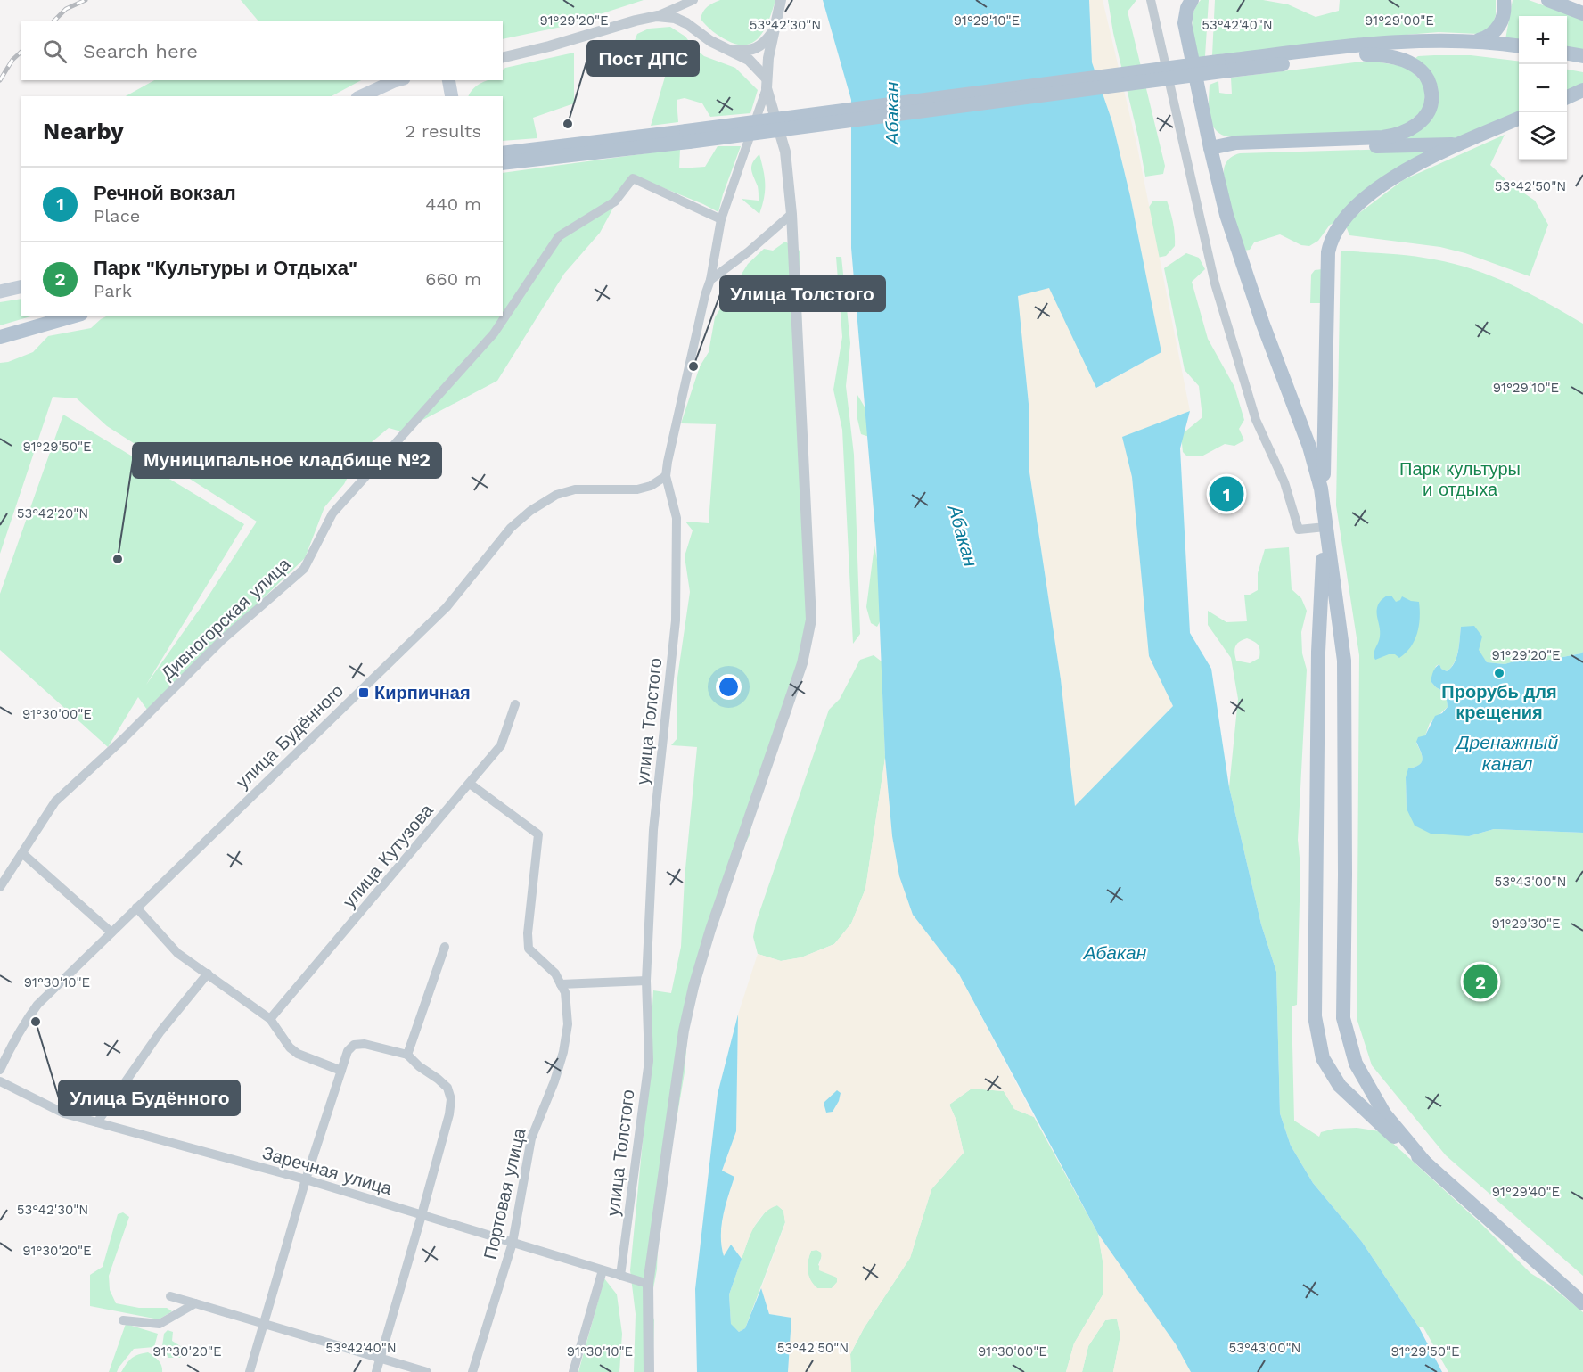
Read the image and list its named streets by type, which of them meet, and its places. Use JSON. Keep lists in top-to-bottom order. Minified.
{"streets":{"street":["Дивногорская улица","улица Толстого","улица Будённого","улица Кутузова","Заречная улица","Портовая улица"]},"crossings":[["Дивногорская улица","улица Толстого"],["улица Толстого","улица Будённого"],["улица Толстого","Заречная улица"],["улица Кутузова","Портовая улица"],["Заречная улица","Портовая улица"]],"water":["Абакан","Дренажный канал"],"parks":["Парк культуры и отдыха"],"places":{"other":["Пост ДПС","Улица Толстого","Муниципальное кладбище №2","Прорубь для крещения","Улица Будённого"],"transit":["Кирпичная"]},"page":{"map_buttons":["+","−"],"search":"Search here","heading":["Nearby","2 results"],"list":[{"mark":"1","name":"Речной вокзал","note":"Place","value":"440 m"},{"mark":"2","name":"Парк \"Культуры и Отдыха\"","note":"Park","value":"660 m"}],"pins":["1","2"]},"coordinates":["91°29'00\"E","91°29'20\"E","91°29'10\"E","53°42'30\"N","53°42'40\"N","53°42'50\"N","91°29'50\"E","53°42'20\"N","91°30'00\"E","53°43'00\"N","91°29'30\"E","91°30'10\"E","91°29'40\"E","91°30'20\"E"]}
